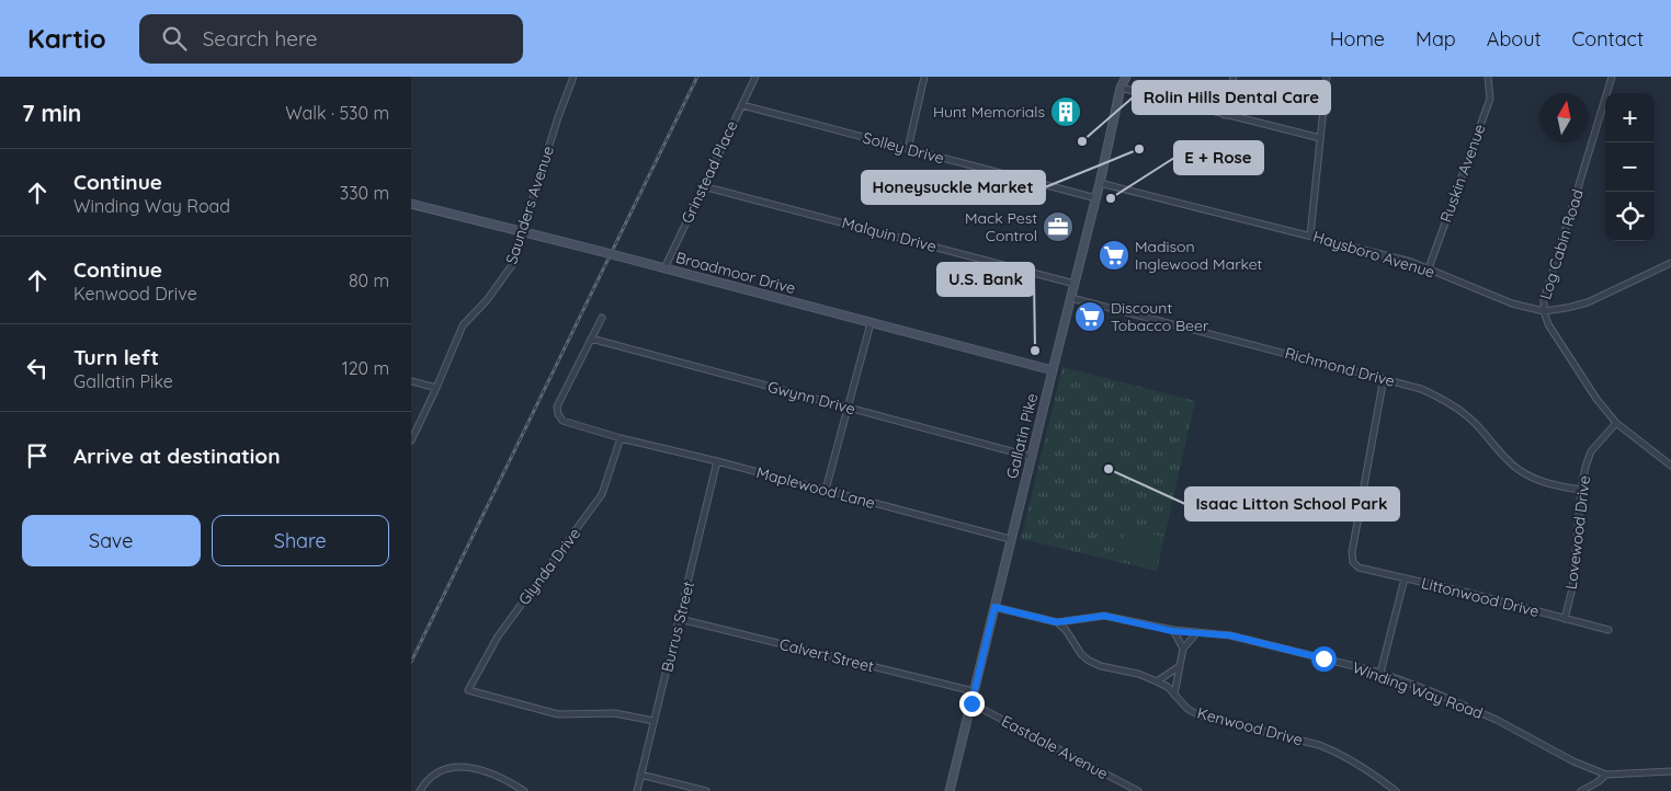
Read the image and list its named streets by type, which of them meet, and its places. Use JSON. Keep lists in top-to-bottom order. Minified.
{"streets":{"main road":["Broadmoor Drive","Gallatin Pike"],"street":["Solley Drive","Grinstead Place","Ruskin Avenue","Saunders Avenue","Malquin Drive","Log Cabin Road","Haysboro Avenue","Richmond Drive","Gwynn Drive","Maplewood Lane","Lovewood Drive","Glynda Drive","Littonwood Drive","Burrus Street","Calvert Street","Winding Way Road","Kenwood Drive","Eastdale Avenue"]},"crossings":[["Solley Drive","Grinstead Place"],["Solley Drive","Gallatin Pike"],["Grinstead Place","Malquin Drive"],["Grinstead Place","Broadmoor Drive"],["Ruskin Avenue","Haysboro Avenue"],["Saunders Avenue","Broadmoor Drive"],["Malquin Drive","Gallatin Pike"],["Log Cabin Road","Haysboro Avenue"],["Log Cabin Road","Lovewood Drive"],["Haysboro Avenue","Gallatin Pike"],["Broadmoor Drive","Gallatin Pike"],["Richmond Drive","Gallatin Pike"],["Richmond Drive","Lovewood Drive"],["Richmond Drive","Littonwood Drive"],["Gwynn Drive","Gallatin Pike"],["Gwynn Drive","Maplewood Lane"],["Gallatin Pike","Maplewood Lane"],["Gallatin Pike","Calvert Street"],["Gallatin Pike","Eastdale Avenue"],["Maplewood Lane","Glynda Drive"],["Maplewood Lane","Burrus Street"],["Lovewood Drive","Littonwood Drive"],["Glynda Drive","Burrus Street"],["Burrus Street","Calvert Street"],["Winding Way Road","Kenwood Drive"]],"places":{"building":["Hunt Memorials"],"other":["Rolin Hills Dental Care","Honeysuckle Market","E + Rose","U.S. Bank","Isaac Litton School Park"],"office":["Mack Pest Control"],"supermarket":["Madison Inglewood Market","Discount Tobacco Beer"]},"north":"top","page":{"header":"Kartio","search":"Search here","nav":["Home","Map","About","Contact"],"heading":["7 min","Walk · 530 m"],"map_buttons":["+","−"],"list":[["Continue","Winding Way Road","330 m"],["Continue","Kenwood Drive","80 m"],["Turn left","Gallatin Pike","120 m"],"Arrive at destination"],"buttons":["Save","Share"]}}
